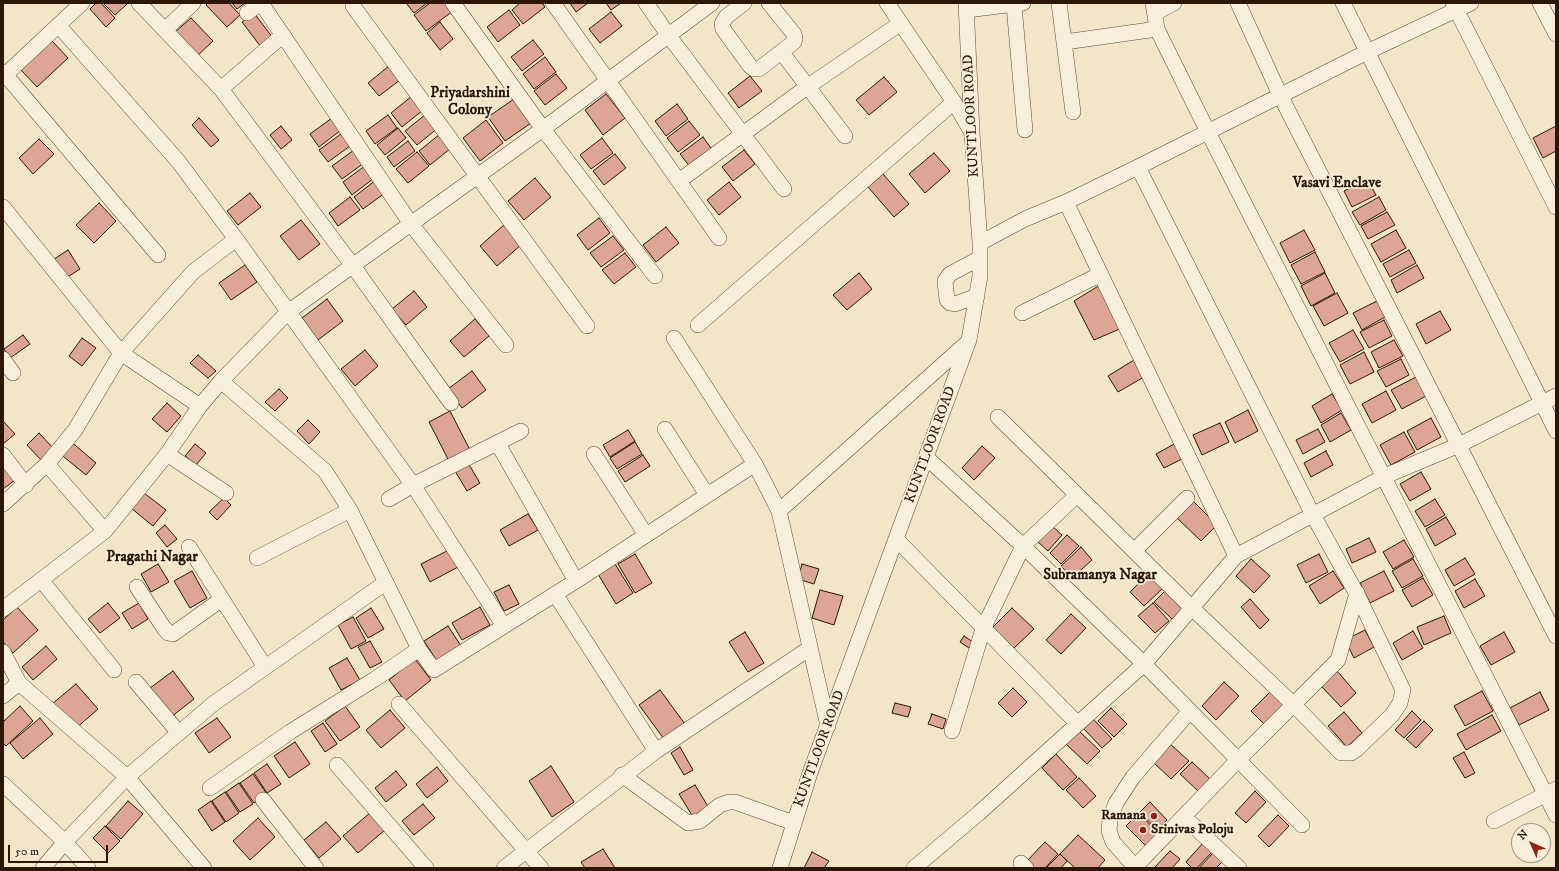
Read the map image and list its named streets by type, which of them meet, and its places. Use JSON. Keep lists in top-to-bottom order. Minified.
{"streets":{"street":["KUNTLOOR ROAD"]},"districts":["Priyadarshini Colony","Vasavi Enclave","Pragathi Nagar","Subramanya Nagar"],"places":["Ramana","Srinivas Poloju"],"scale_bar":"50 m","north":"top left"}
